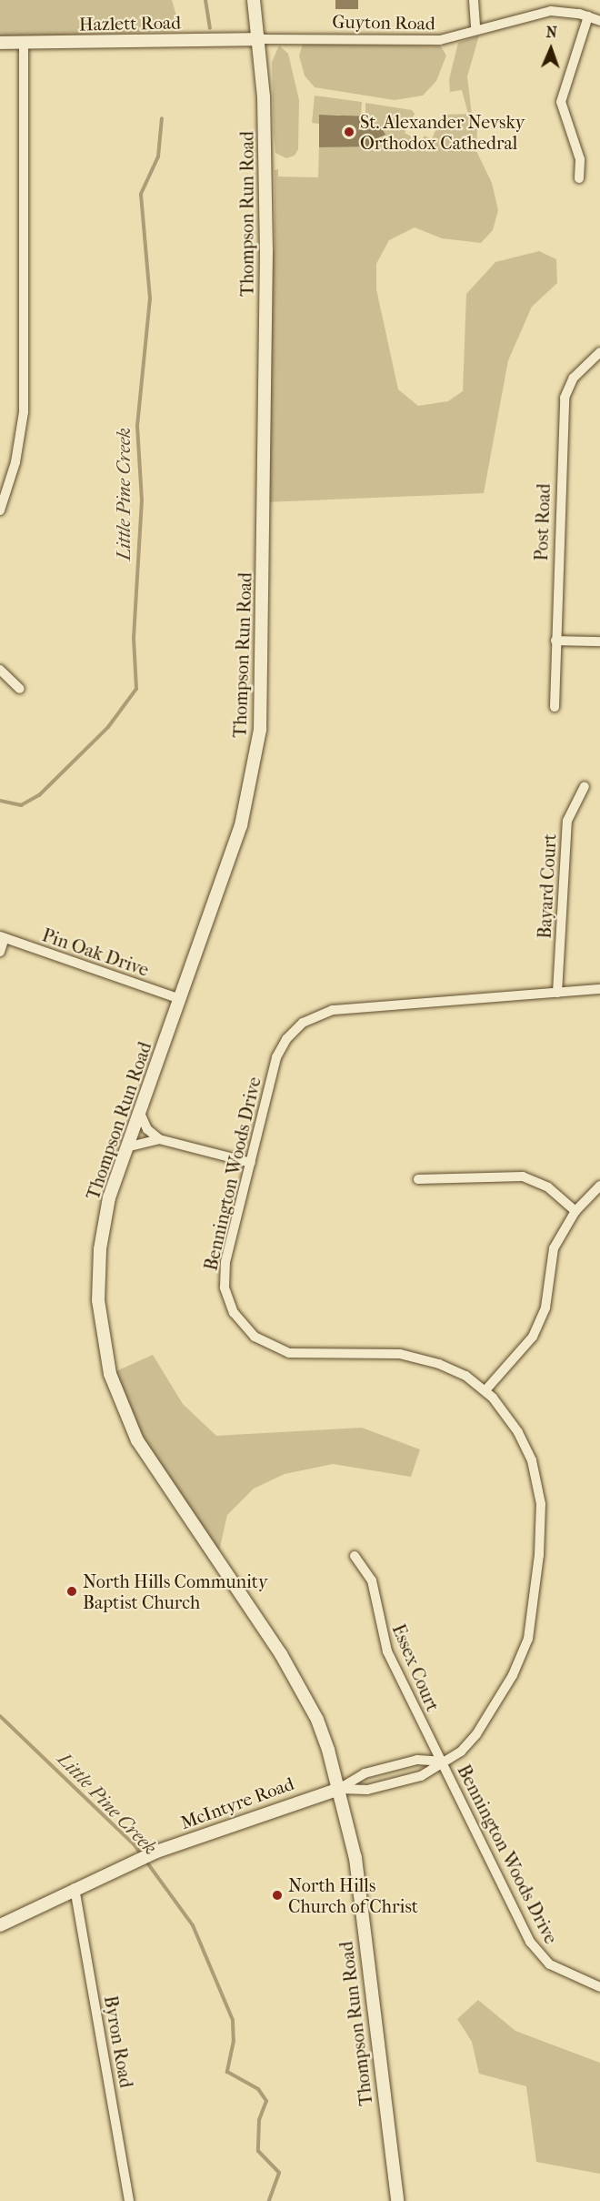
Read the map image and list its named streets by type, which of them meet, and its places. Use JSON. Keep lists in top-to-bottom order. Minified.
{"streets":{"street":["Guyton Road","Hazlett Road","Thompson Run Road","Post Road","Bayard Court","Pin Oak Drive","Bennington Woods Drive","Essex Court","McIntyre Road","Byron Road"]},"crossings":[["Guyton Road","Hazlett Road"],["Guyton Road","Thompson Run Road"],["Hazlett Road","Thompson Run Road"],["Thompson Run Road","Pin Oak Drive"],["Thompson Run Road","McIntyre Road"],["Bayard Court","Bennington Woods Drive"],["Bennington Woods Drive","Essex Court"],["Bennington Woods Drive","McIntyre Road"],["Essex Court","McIntyre Road"],["McIntyre Road","Byron Road"]],"water":["Little Pine Creek"],"places":["St. Alexander Nevsky Orthodox Cathedral","North Hills Community Baptist Church","North Hills Church of Christ"],"north":"top"}
